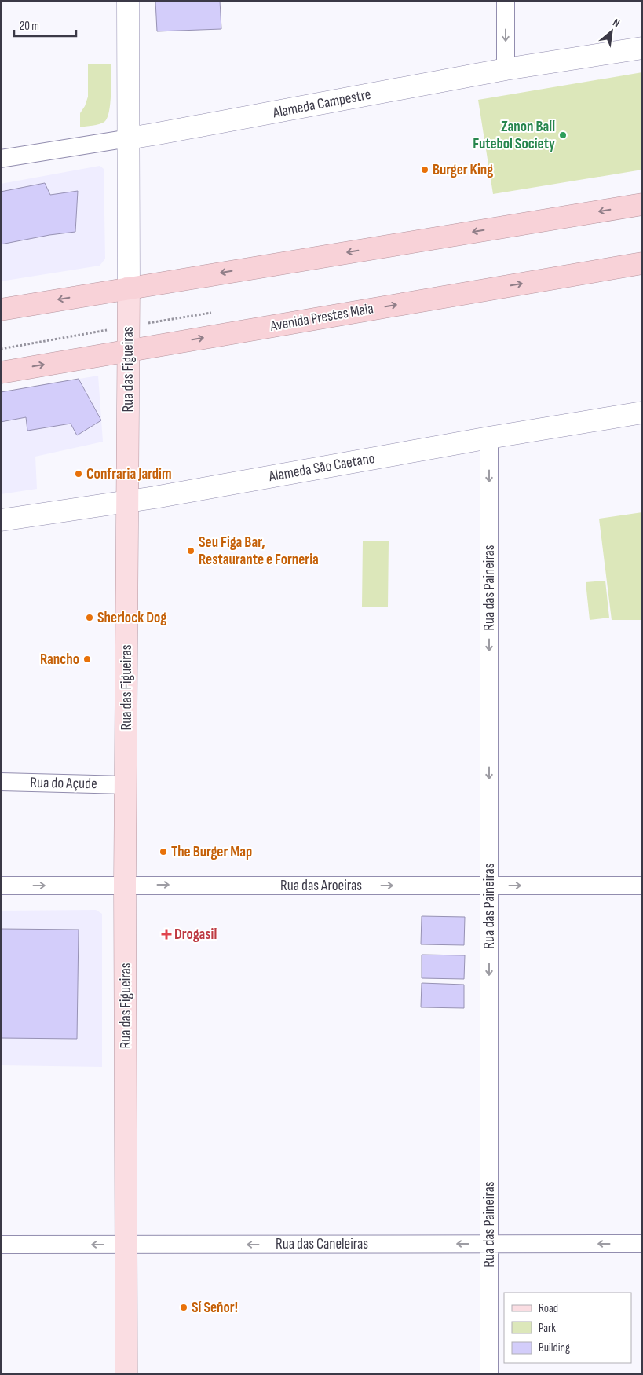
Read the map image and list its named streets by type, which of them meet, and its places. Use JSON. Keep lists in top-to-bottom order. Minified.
{"streets":{"highway":["Avenida Prestes Maia"],"main road":["Rua das Figueiras"],"street":["Alameda Campestre","Alameda São Caetano","Rua das Paineiras","Rua do Açude","Rua das Aroeiras","Rua das Caneleiras"]},"crossings":[["Alameda Campestre","Rua das Figueiras"],["Avenida Prestes Maia","Rua das Figueiras"],["Rua das Figueiras","Alameda São Caetano"],["Rua das Figueiras","Rua do Açude"],["Rua das Figueiras","Rua das Aroeiras"],["Rua das Figueiras","Rua das Caneleiras"],["Alameda São Caetano","Rua das Paineiras"],["Rua das Paineiras","Rua das Aroeiras"],["Rua das Paineiras","Rua das Caneleiras"]],"one_way":["Rua das Paineiras","Rua das Aroeiras","Rua das Caneleiras"],"places":{"other":["Zanon Ball Futebol Society","Burger King","Confraria Jardim","Seu Figa Bar, Restaurante e Forneria","Sherlock Dog","Rancho","The Burger Map","Sí Señor!"],"health":["Drogasil"]},"legend":["Road","Park","Building"],"scale_bar":"20 m","north":"top right"}
